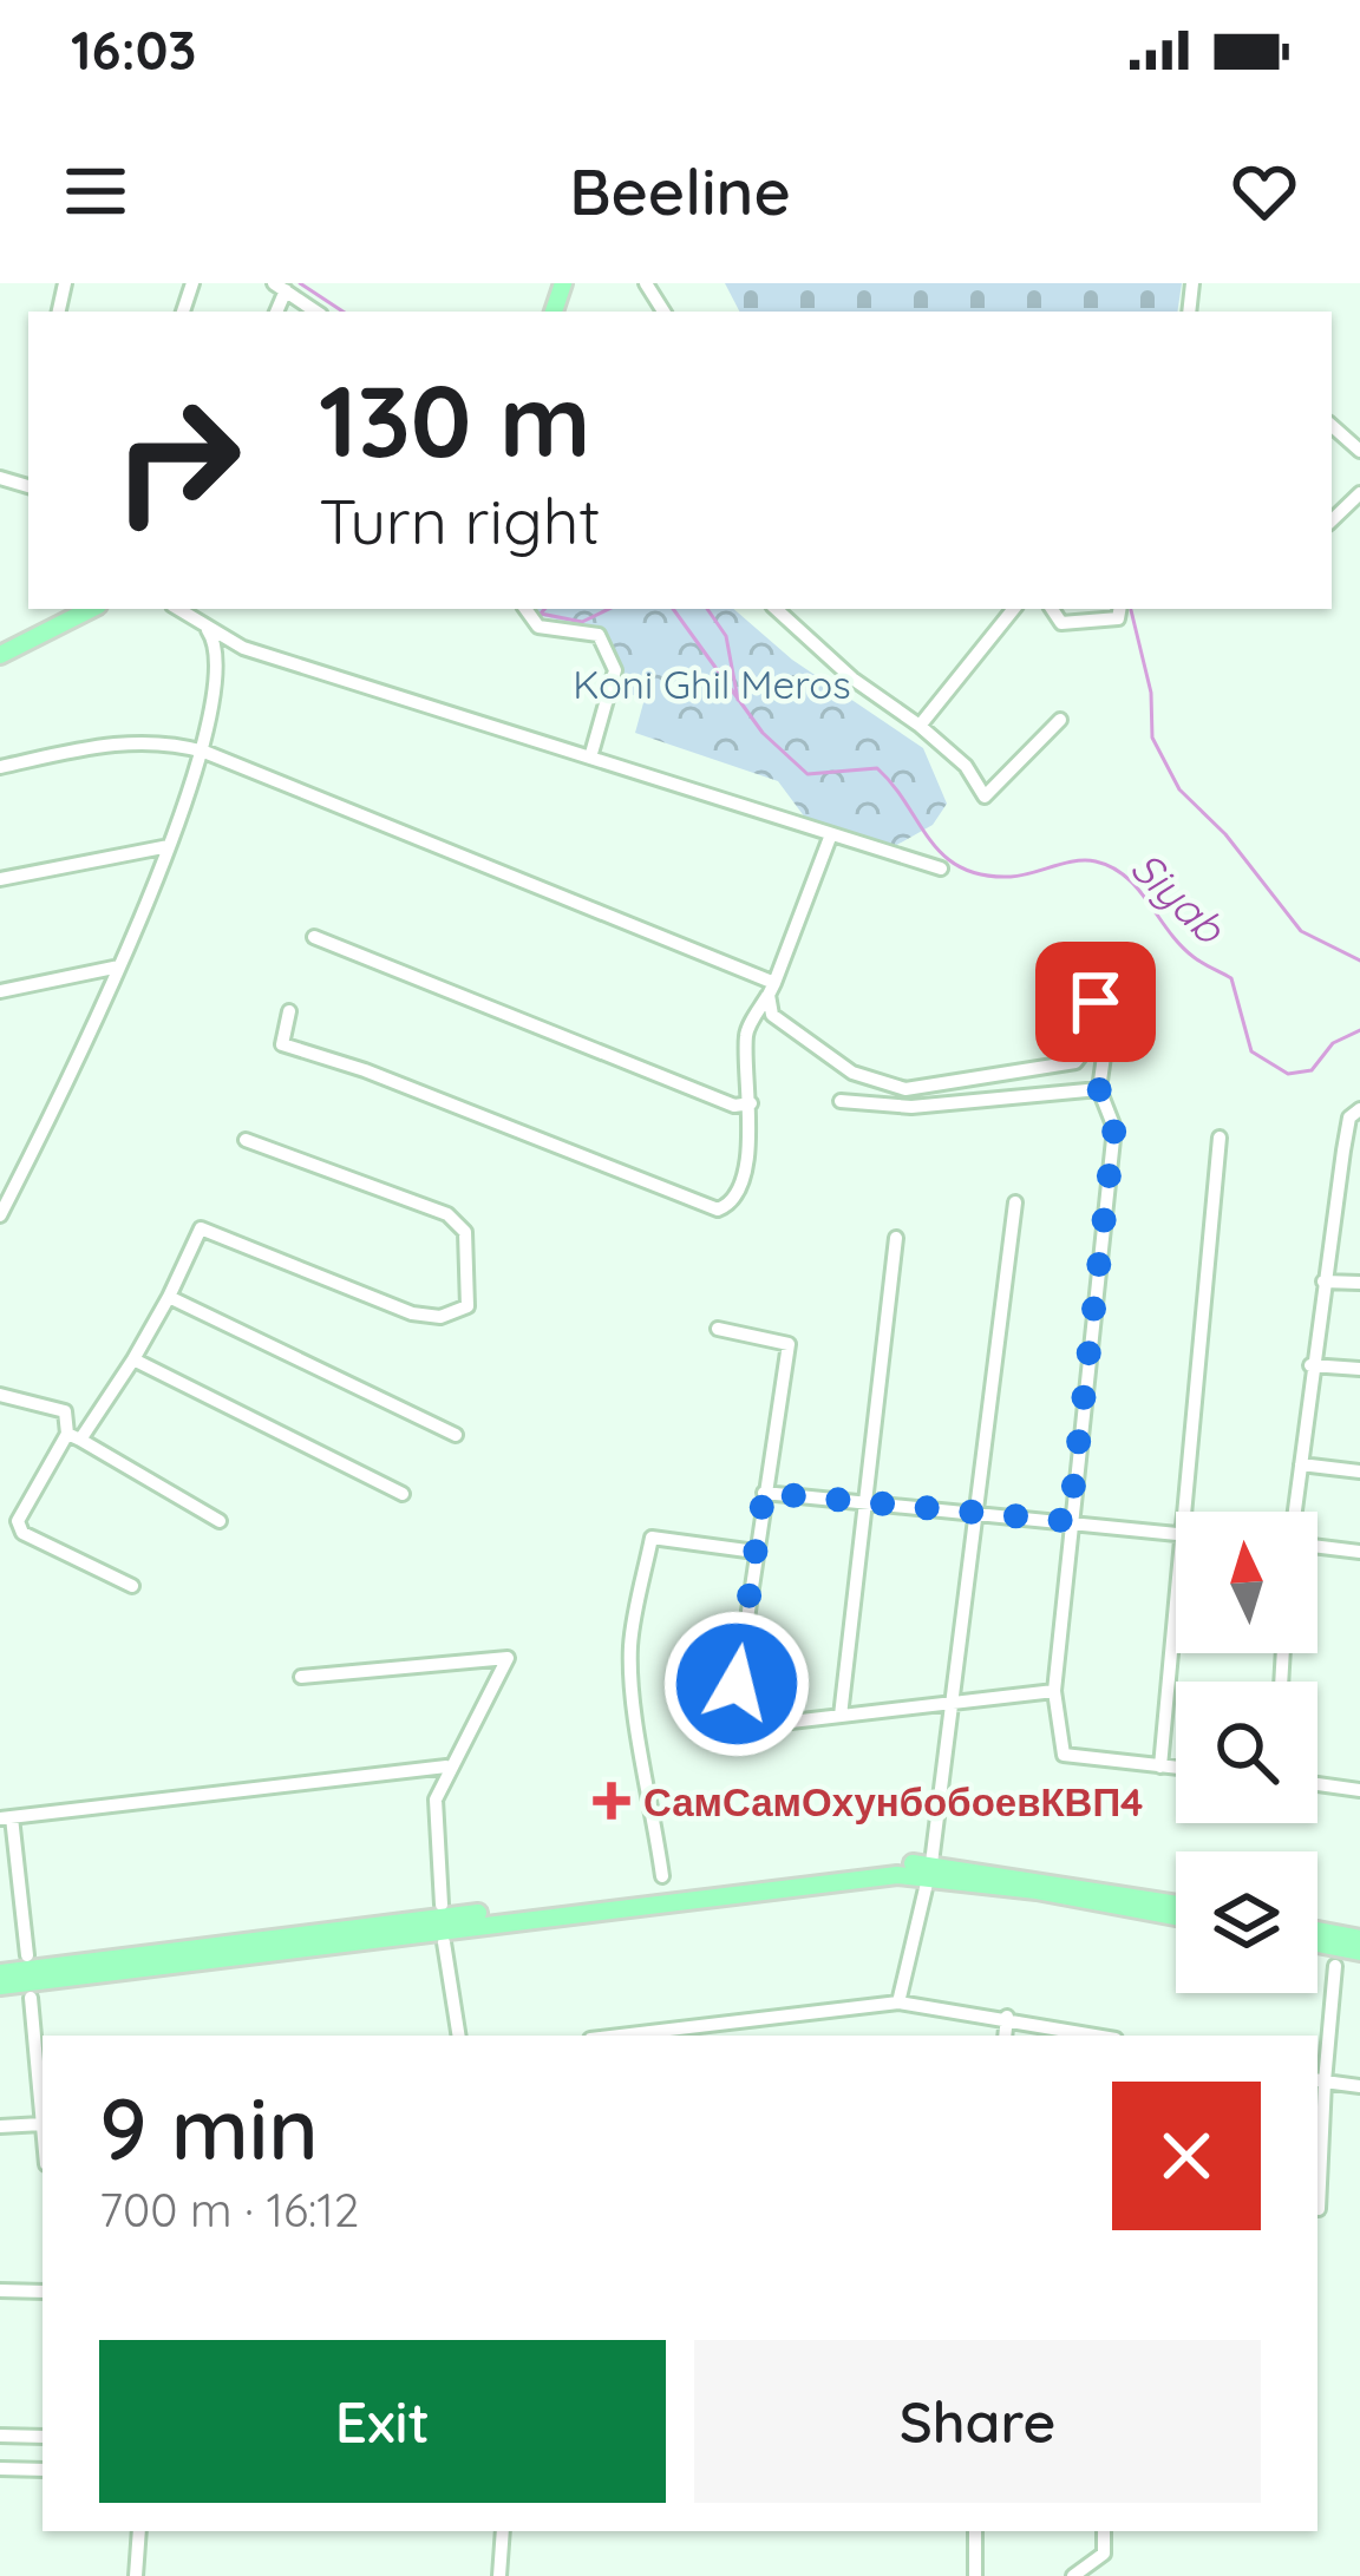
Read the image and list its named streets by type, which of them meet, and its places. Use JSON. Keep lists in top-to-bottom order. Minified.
{"water":["Siyab"],"parks":["Koni Ghil Meros"],"places":{"health":["СамСамОхунбобоевКВП4"]},"north":"top","page":{"status":"16:03","header":"Beeline","turn":["130 m","Turn right"],"heading":["9 min","700 m · 16:12"],"buttons":["Exit","Share"]}}
